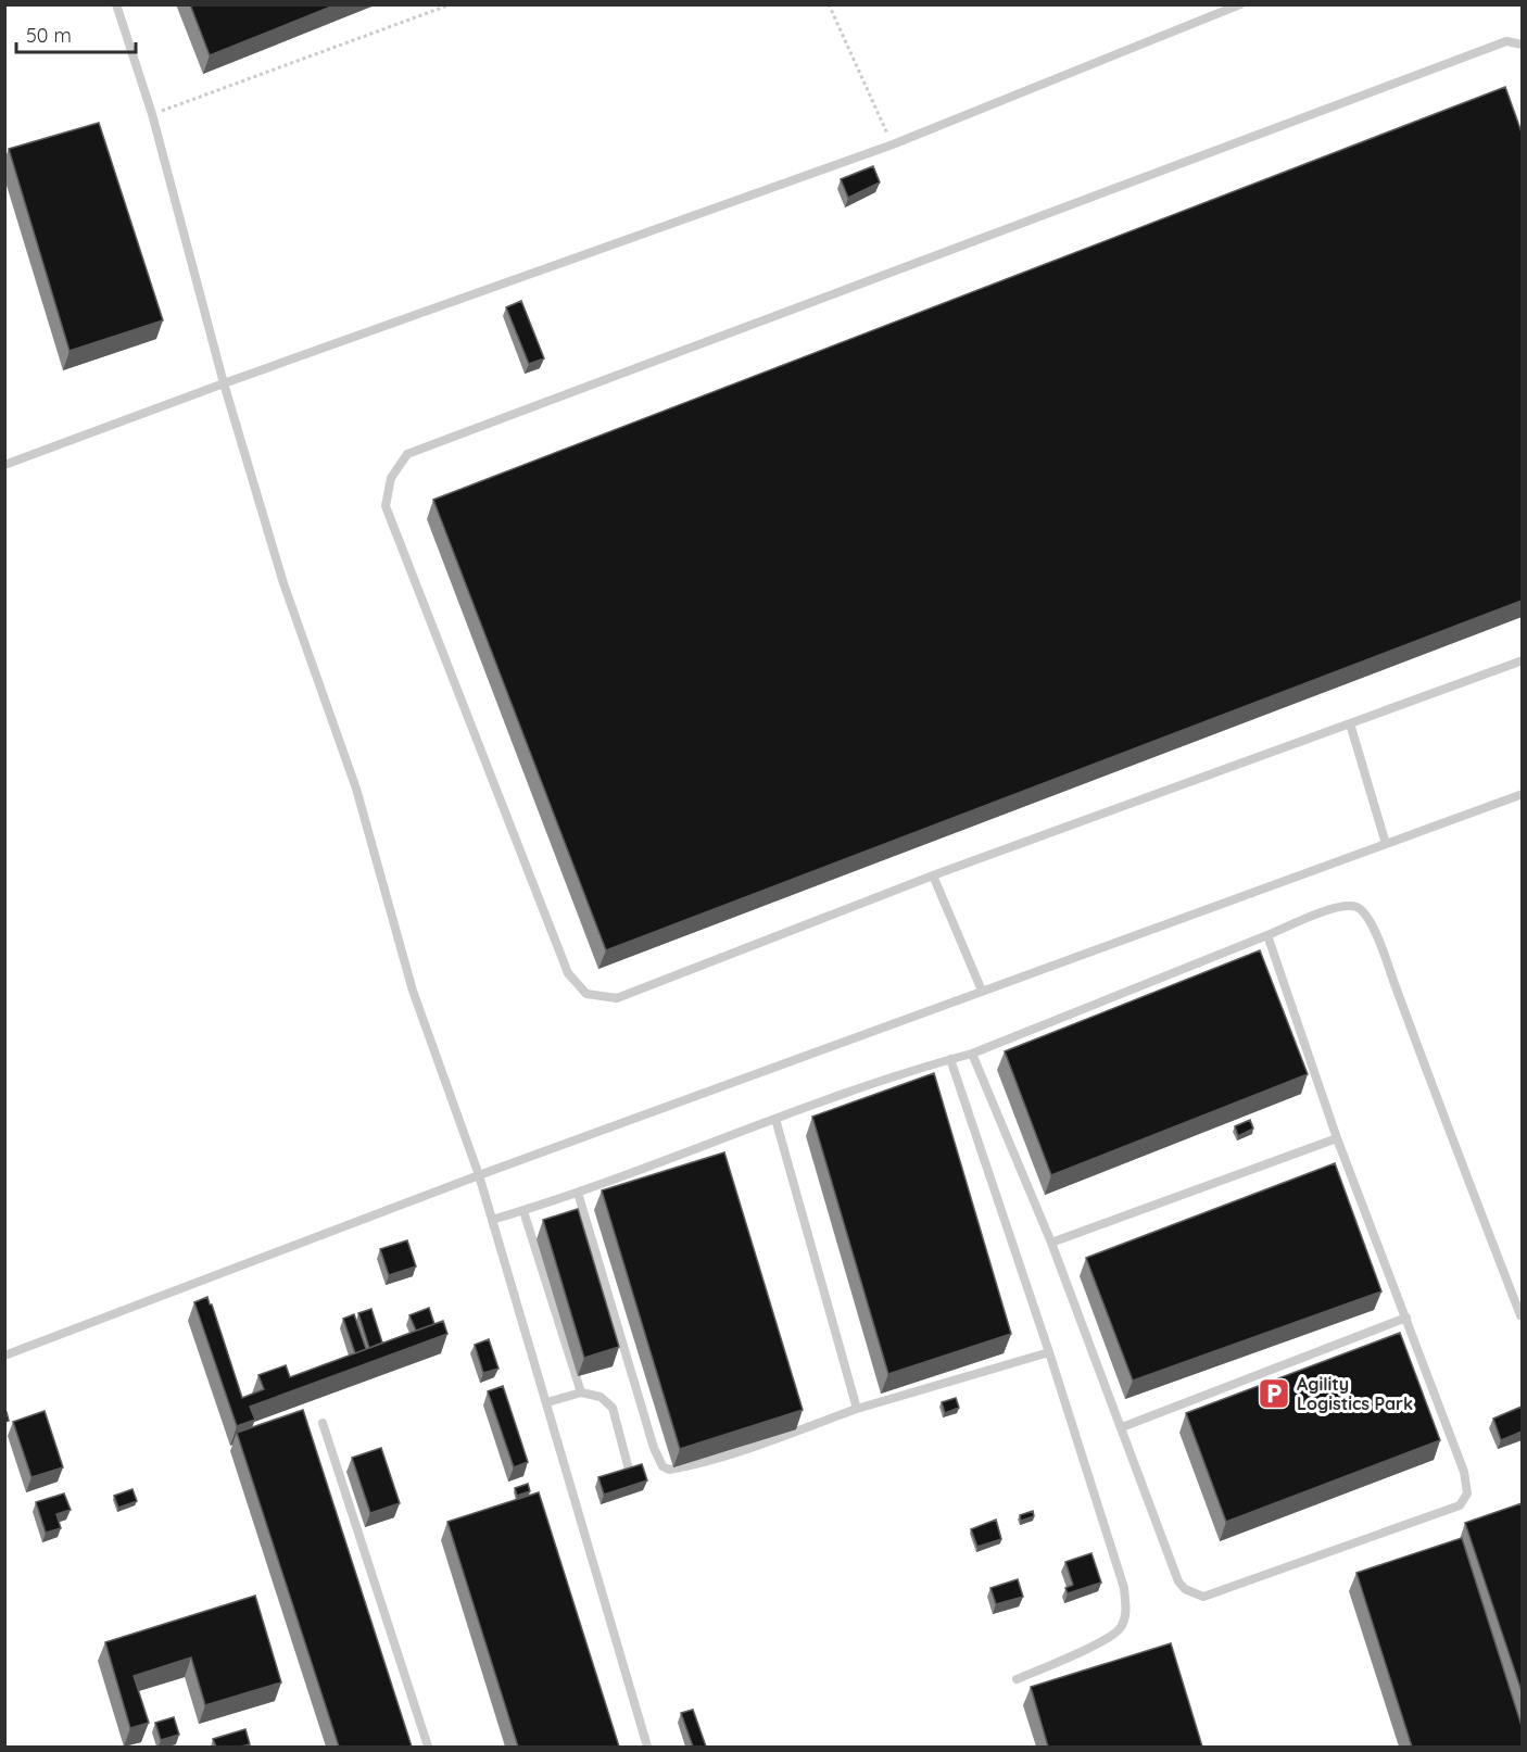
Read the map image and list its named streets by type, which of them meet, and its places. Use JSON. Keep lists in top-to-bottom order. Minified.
{"places":{"parking":["Agility Logistics Park"]},"scale_bar":"50 m"}
